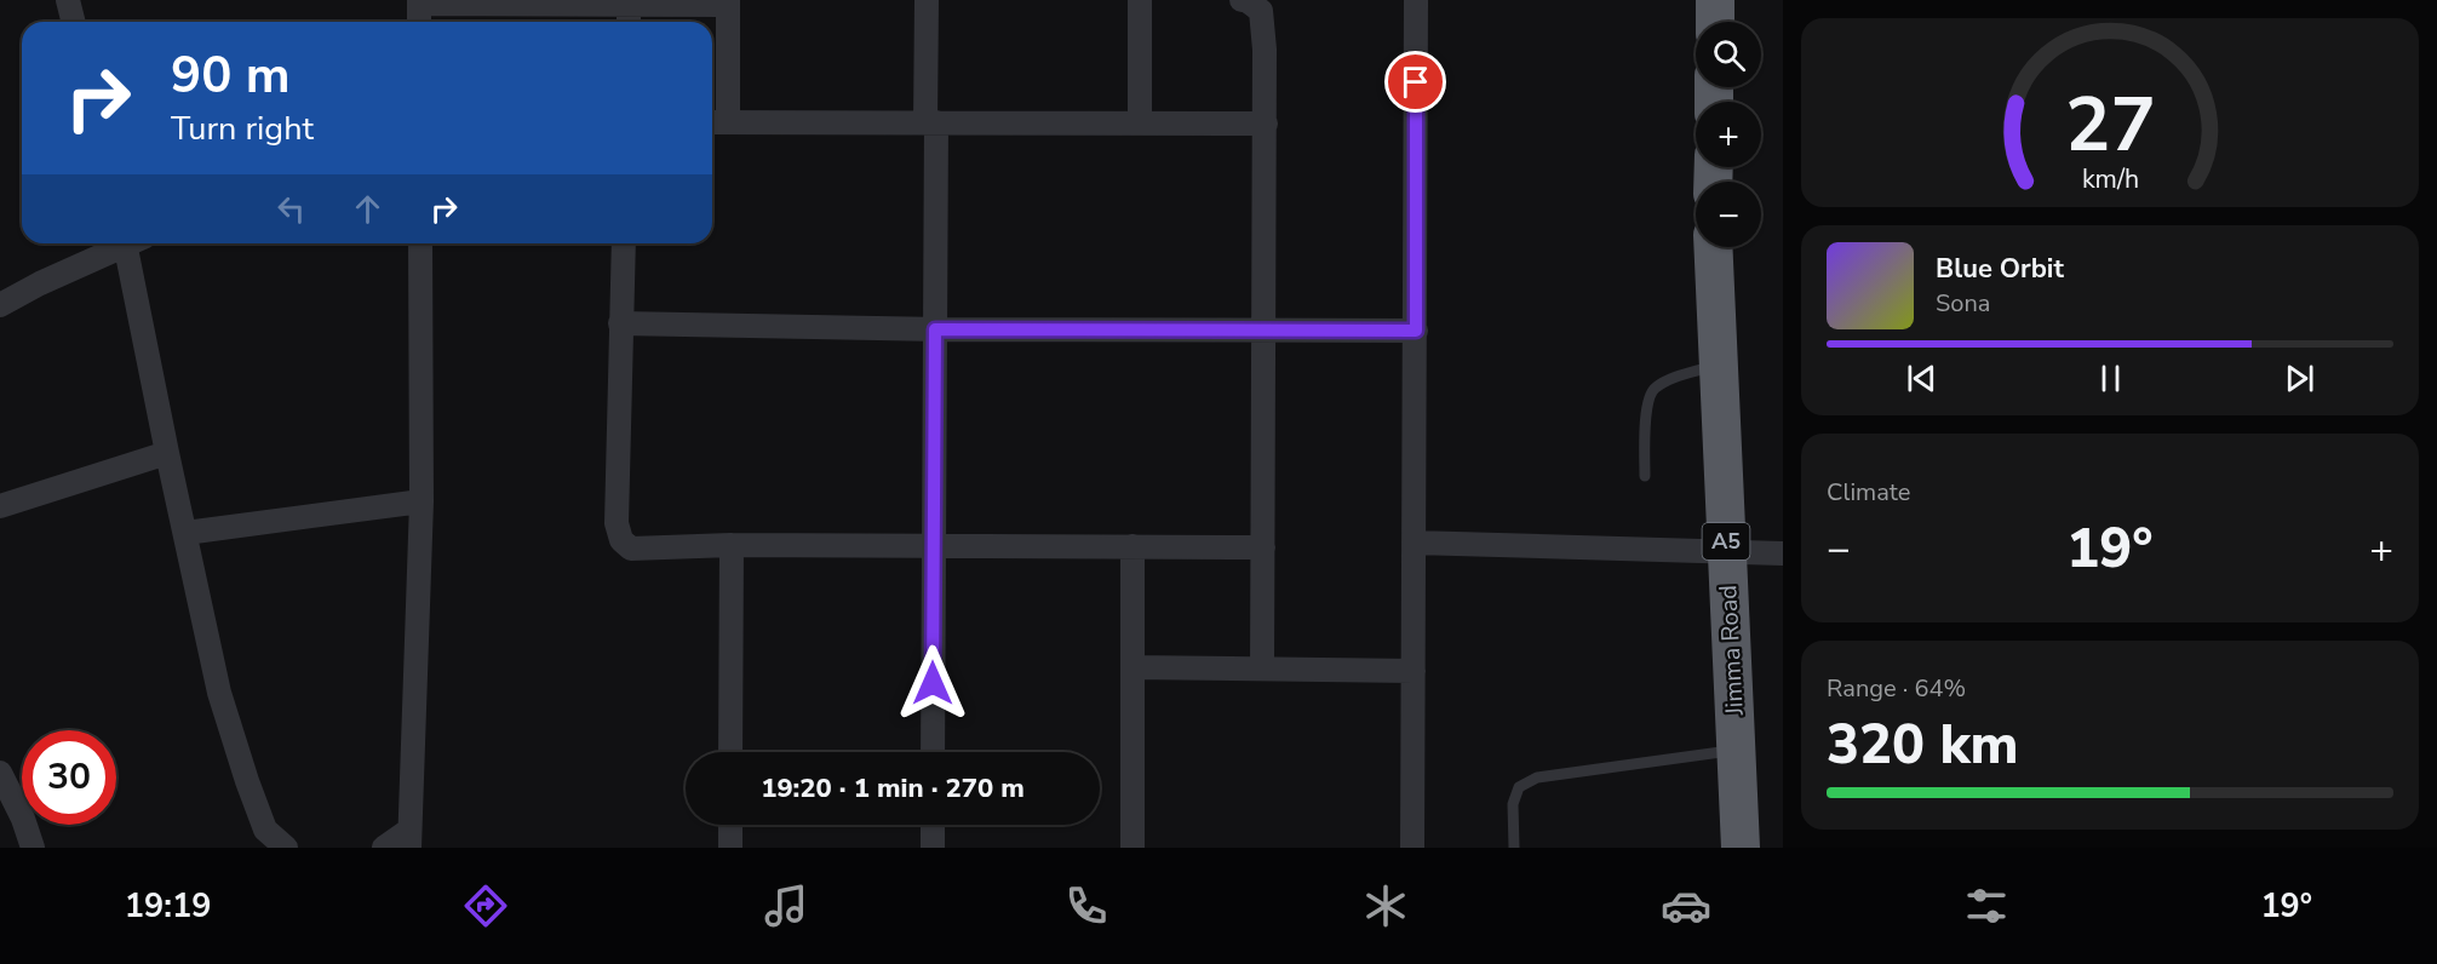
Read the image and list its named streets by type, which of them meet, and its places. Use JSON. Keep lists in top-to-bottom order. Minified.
{"streets":{"highway":["A5","Jimma Road"]},"page":{"map_buttons":["+","−"],"turn":["90 m","Turn right"],"song":["Blue Orbit","Sona"],"tile":["Climate",["Range · 64%","320 km"]],"heat":["−","19°","+"],"limit":"30","trip":"19:20 · 1 min · 270 m","tabs":["19:19","19°"],"gauge":["27","km/h"]}}
